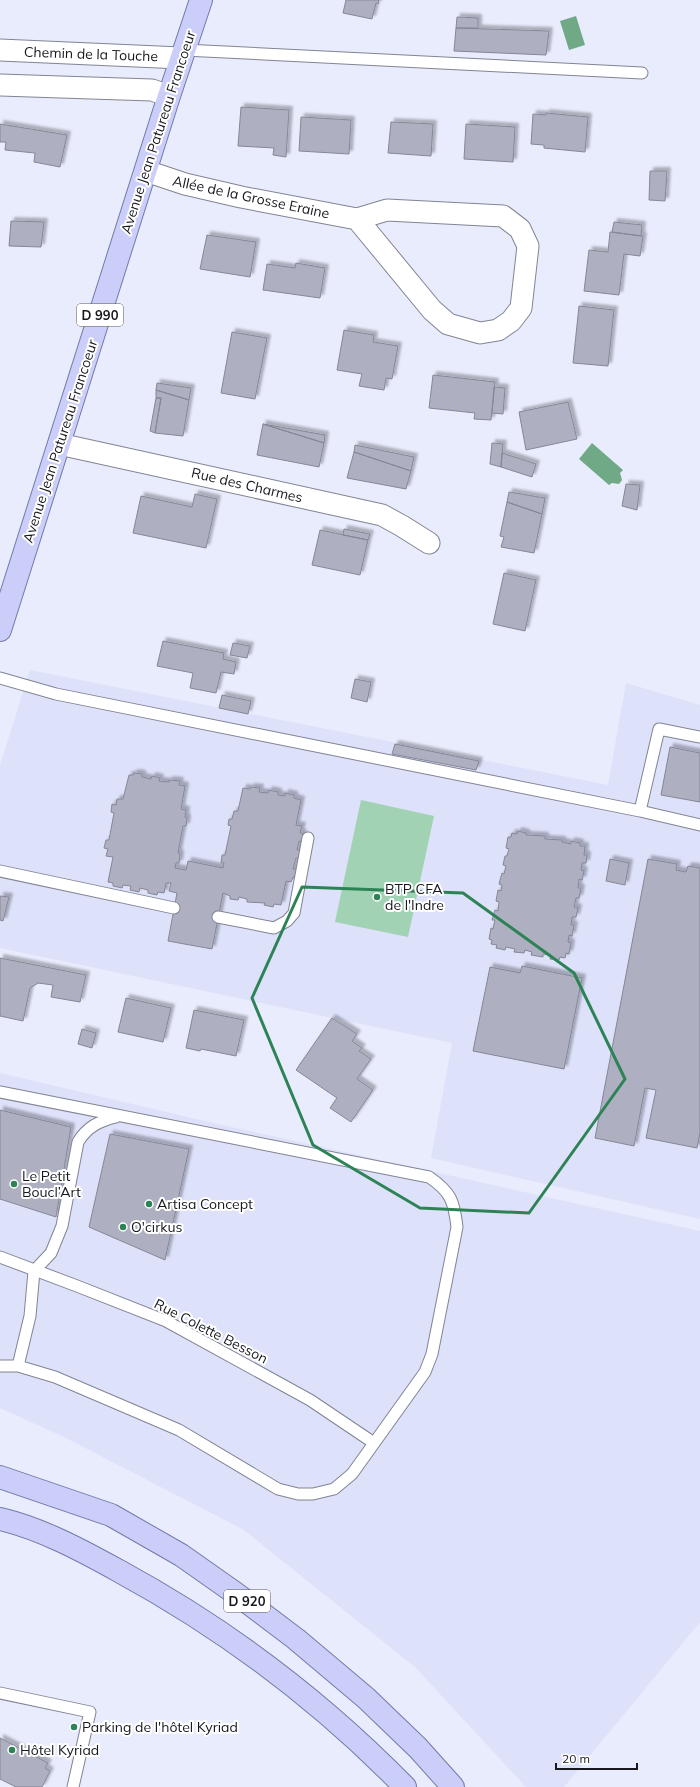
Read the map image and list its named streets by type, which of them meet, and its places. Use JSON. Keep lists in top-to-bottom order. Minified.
{"streets":{"main road":["Avenue Jean Patureau Francoeur","D 990","D 920"],"street":["Chemin de la Touche","Allée de la Grosse Eraine","Rue des Charmes"],"lane":["Rue Colette Besson"]},"crossings":[["Chemin de la Touche","Avenue Jean Patureau Francoeur"],["Avenue Jean Patureau Francoeur","Allée de la Grosse Eraine"],["Avenue Jean Patureau Francoeur","Rue des Charmes"]],"places":["BTP CFA de l'Indre","Le Petit Boucl’Art","Artisa Concept","O'cirkus","Parking de l'hôtel Kyriad","Hôtel Kyriad"],"scale_bar":"20 m"}
